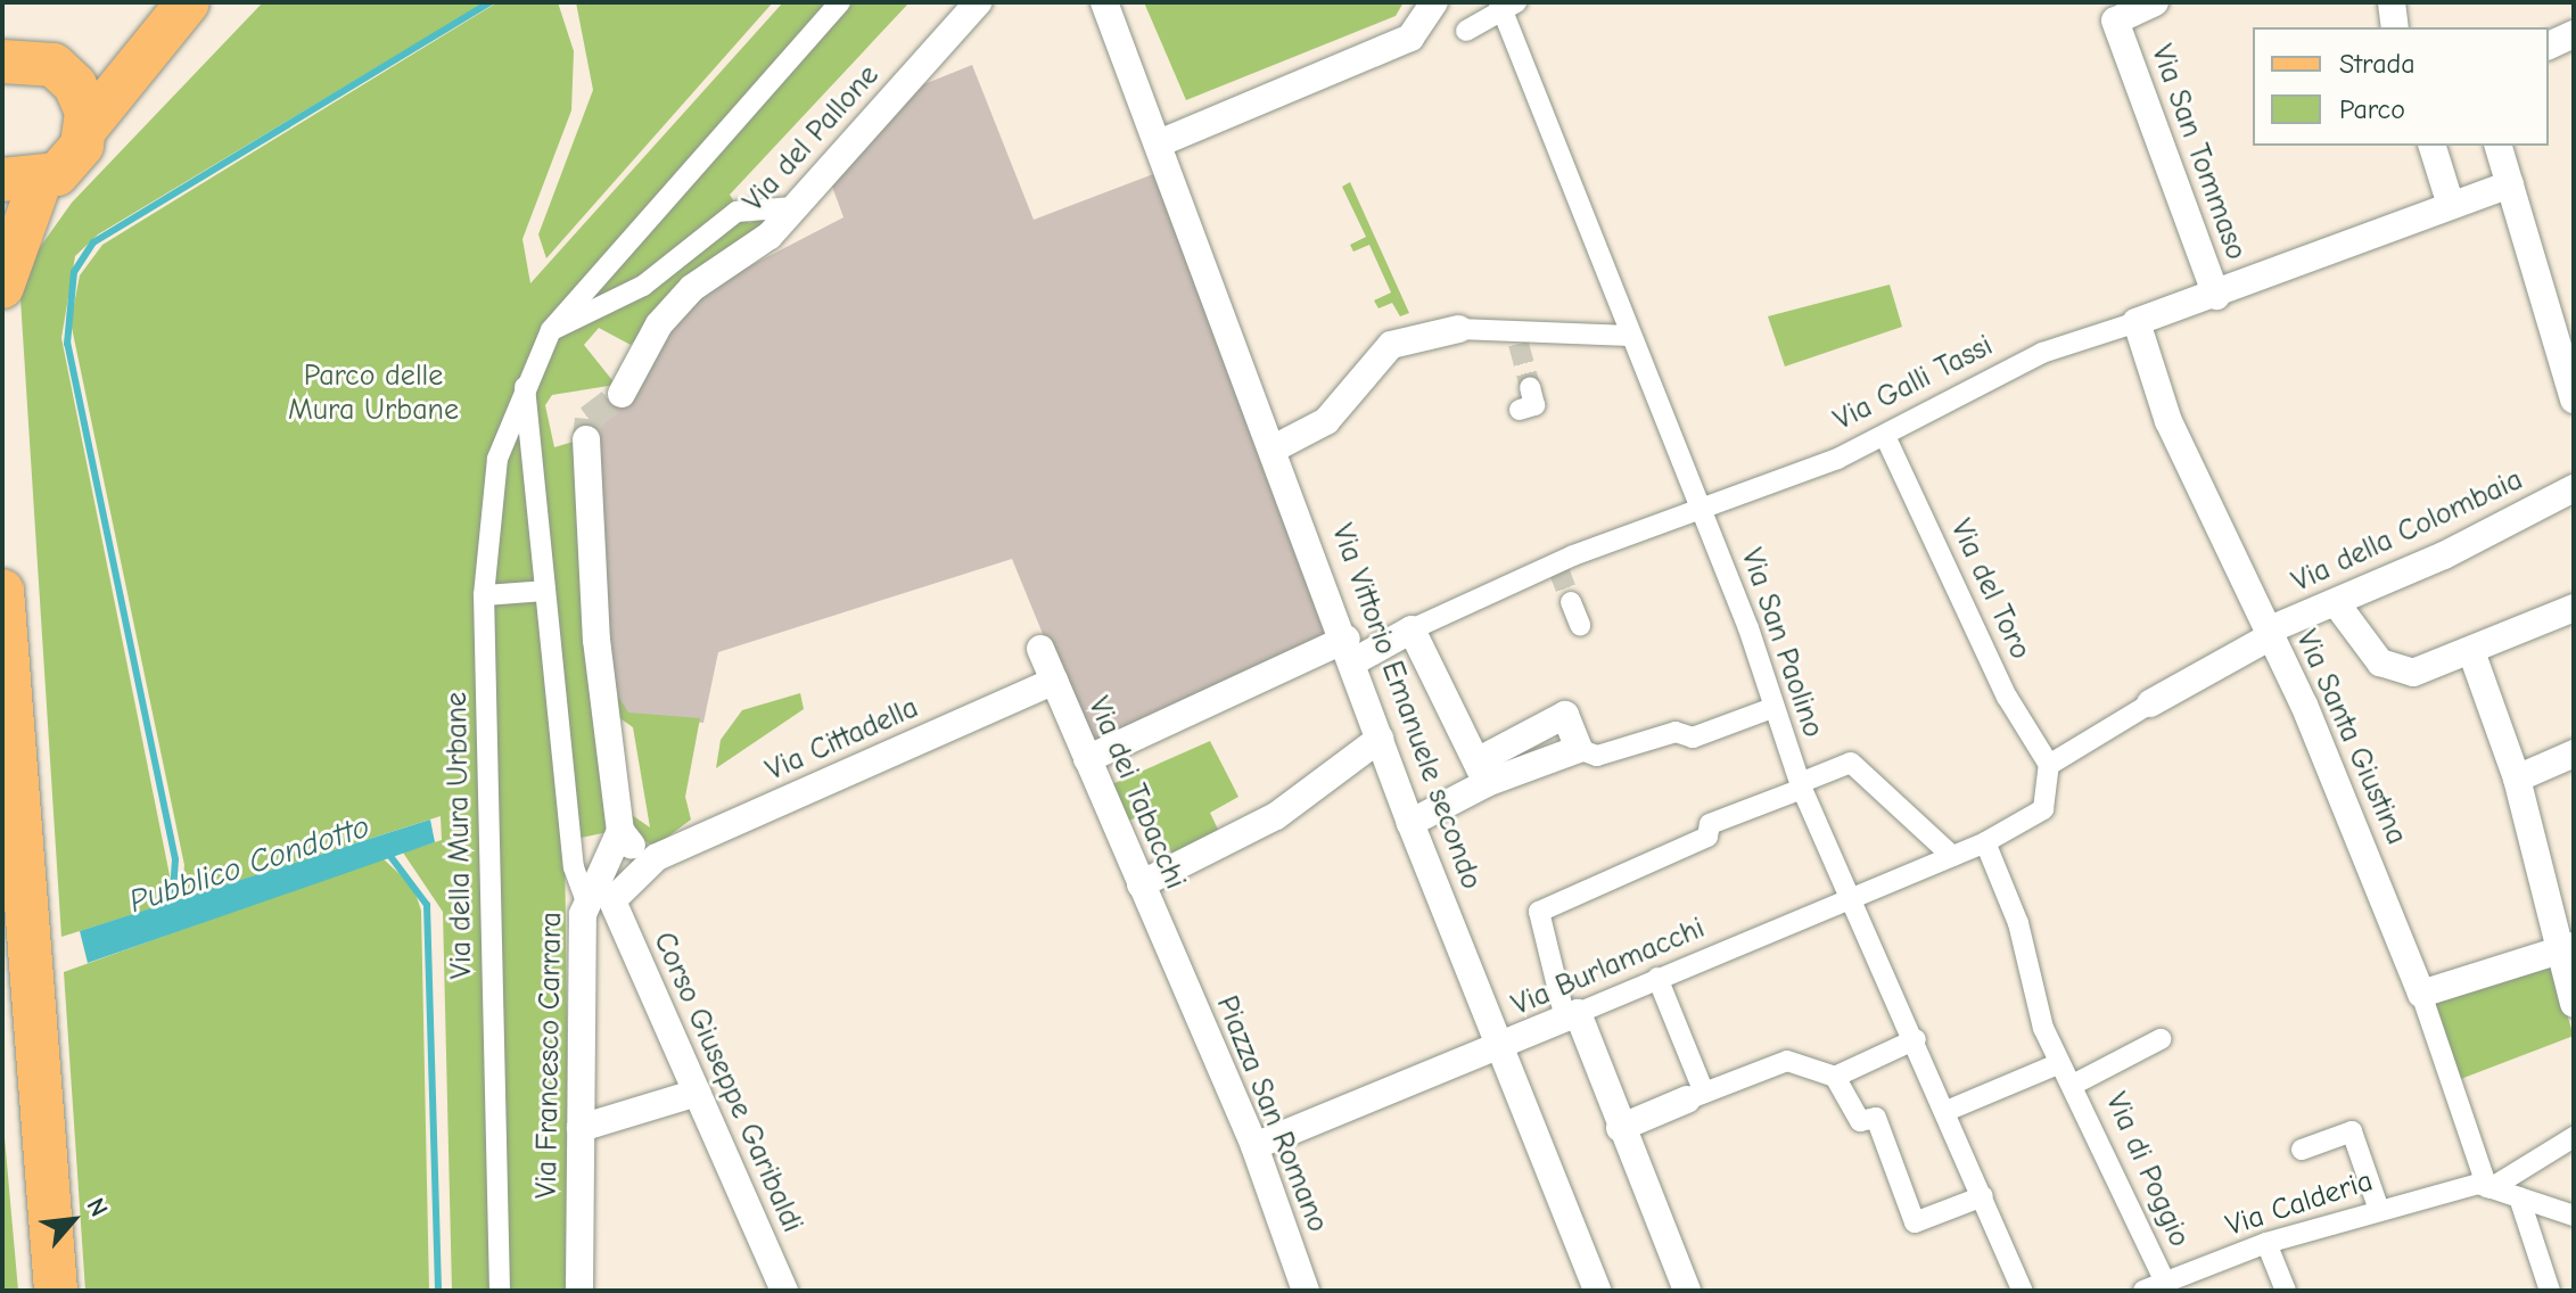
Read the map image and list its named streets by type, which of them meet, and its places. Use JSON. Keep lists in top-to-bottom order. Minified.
{"streets":{"street":["Via del Pallone","Via San Tommaso","Via Galli Tassi","Via della Colombaia","Via del Toro","Via San Paolino","Via Vittorio Emanuele secondo","Via Santa Giustina","Via Cittadella","Via dei Tabacchi","Via della Mura Urbane","Via Burlamacchi","Via Francesco Carrara","Corso Giuseppe Garibaldi","Piazza San Romano","Via di Poggio","Via Calderia"]},"crossings":[["Via San Tommaso","Via Galli Tassi"],["Via Galli Tassi","Via del Toro"],["Via Galli Tassi","Via San Paolino"],["Via Galli Tassi","Via Vittorio Emanuele secondo"],["Via Galli Tassi","Via Santa Giustina"],["Via Galli Tassi","Via dei Tabacchi"],["Via della Colombaia","Via Santa Giustina"],["Via del Toro","Via Burlamacchi"],["Via San Paolino","Via Burlamacchi"],["Via Vittorio Emanuele secondo","Via Burlamacchi"],["Via Santa Giustina","Via Calderia"],["Via Cittadella","Via dei Tabacchi"],["Via dei Tabacchi","Piazza San Romano"],["Via Burlamacchi","Piazza San Romano"],["Via Burlamacchi","Via di Poggio"],["Via Francesco Carrara","Corso Giuseppe Garibaldi"],["Via di Poggio","Via Calderia"]],"water":["Pubblico Condotto"],"parks":["Parco delle Mura Urbane"],"legend":["Strada","Parco"],"north":"top right"}
